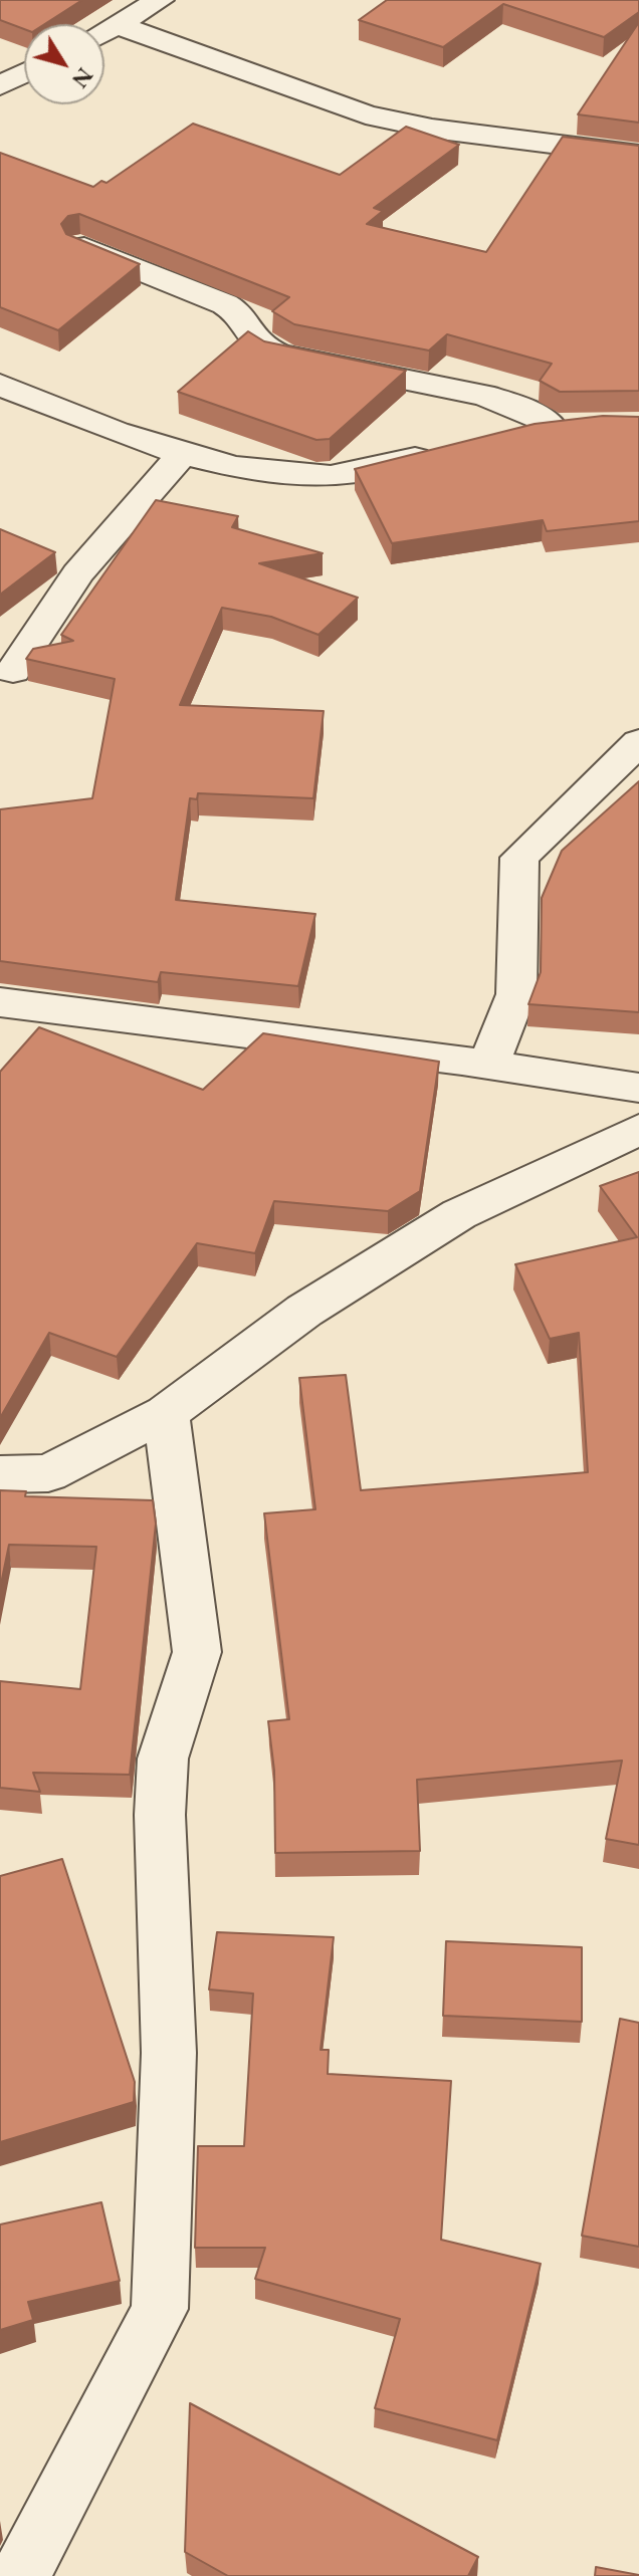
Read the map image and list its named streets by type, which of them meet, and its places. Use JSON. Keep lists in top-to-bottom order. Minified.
{"north":"bottom right"}
